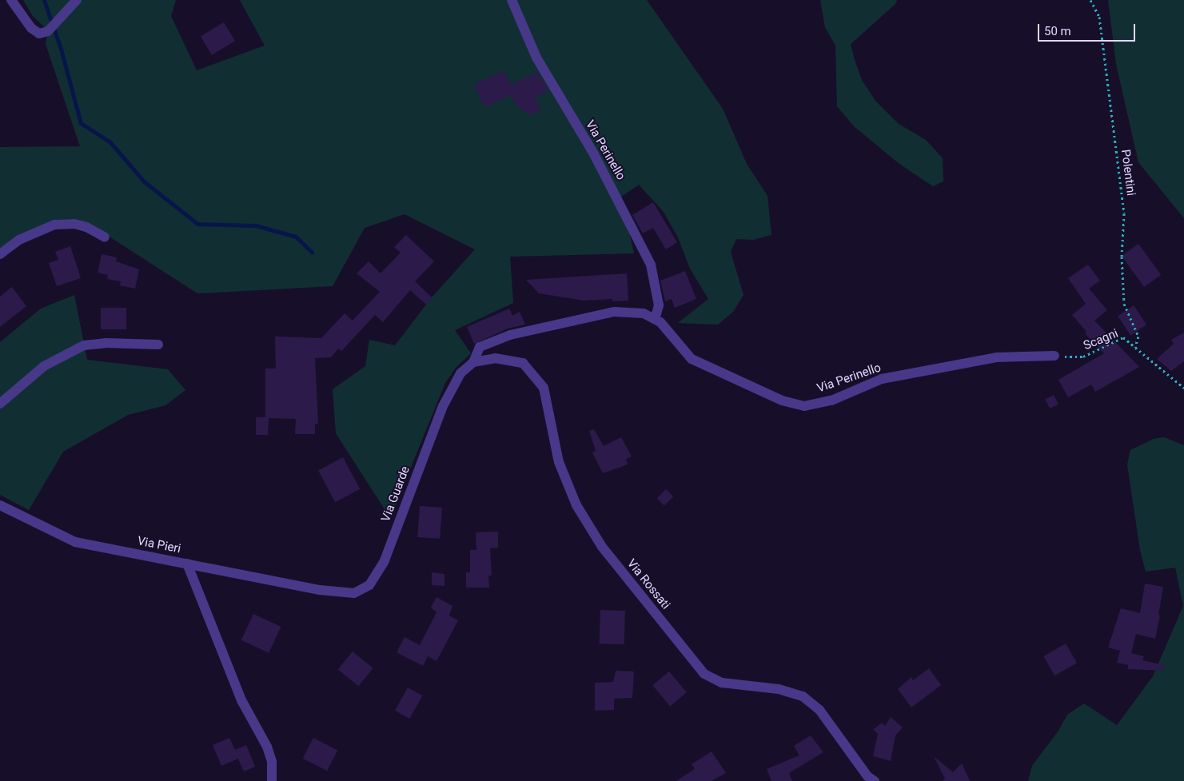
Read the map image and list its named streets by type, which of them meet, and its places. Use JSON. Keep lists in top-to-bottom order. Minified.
{"streets":{"street":["Via Perinello","Via Guarde","Via Pieri","Via Rossati"],"path":["Polentini","Scagni"]},"crossings":[["Via Perinello","Scagni"],["Via Perinello","Via Guarde"],["Via Perinello","Via Rossati"],["Polentini","Scagni"],["Via Guarde","Via Pieri"],["Via Guarde","Via Rossati"]],"scale_bar":"50 m"}
